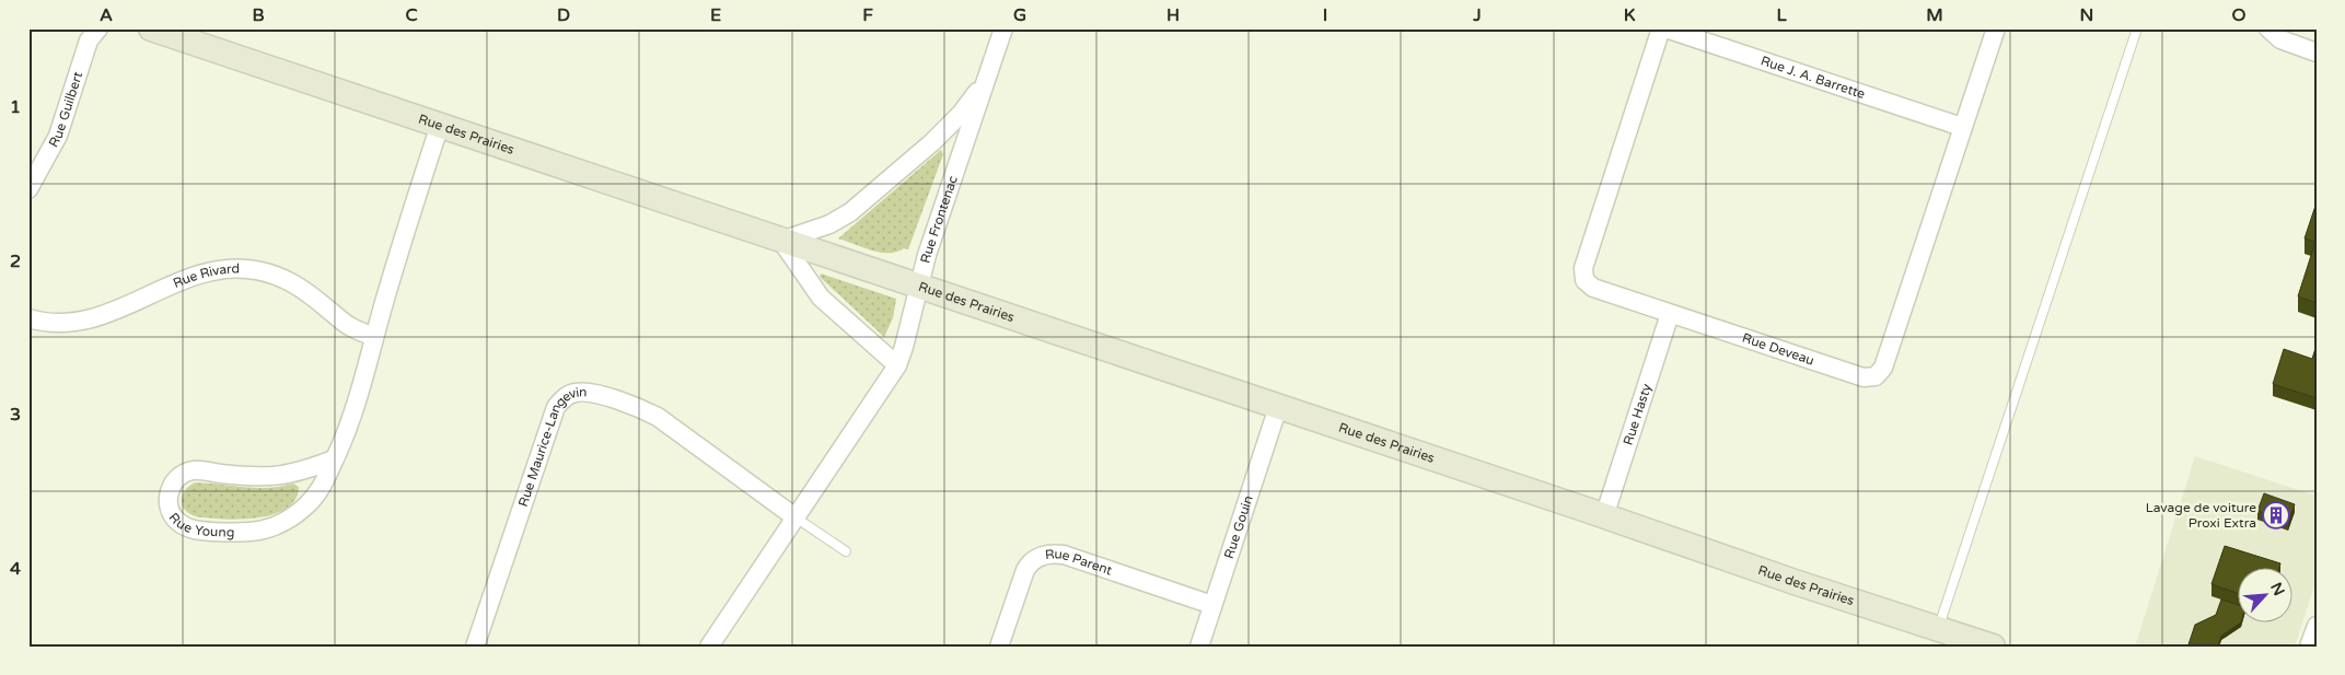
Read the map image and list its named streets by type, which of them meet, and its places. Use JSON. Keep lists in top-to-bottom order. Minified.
{"streets":{"main road":["Rue des Prairies"],"street":["Rue J. A. Barrette","Rue Guilbert","Rue Frontenac","Rue Rivard","Rue Deveau","Rue Hasty","Rue Maurice-Langevin","Rue Young","Rue Gouin","Rue Parent"]},"crossings":[["Rue J. A. Barrette","Rue Deveau"],["Rue des Prairies","Rue Frontenac"],["Rue des Prairies","Rue Hasty"],["Rue des Prairies","Rue Young"],["Rue des Prairies","Rue Gouin"],["Rue Frontenac","Rue Maurice-Langevin"],["Rue Rivard","Rue Young"],["Rue Deveau","Rue Hasty"],["Rue Gouin","Rue Parent"]],"places":{"building":["Lavage de voiture Proxi Extra"]},"north":"top right","grid":{"columns":["A","B","C","D","E","F","G","H","I","J","K","L","M","N","O"],"rows":["1","2","3","4"]}}
